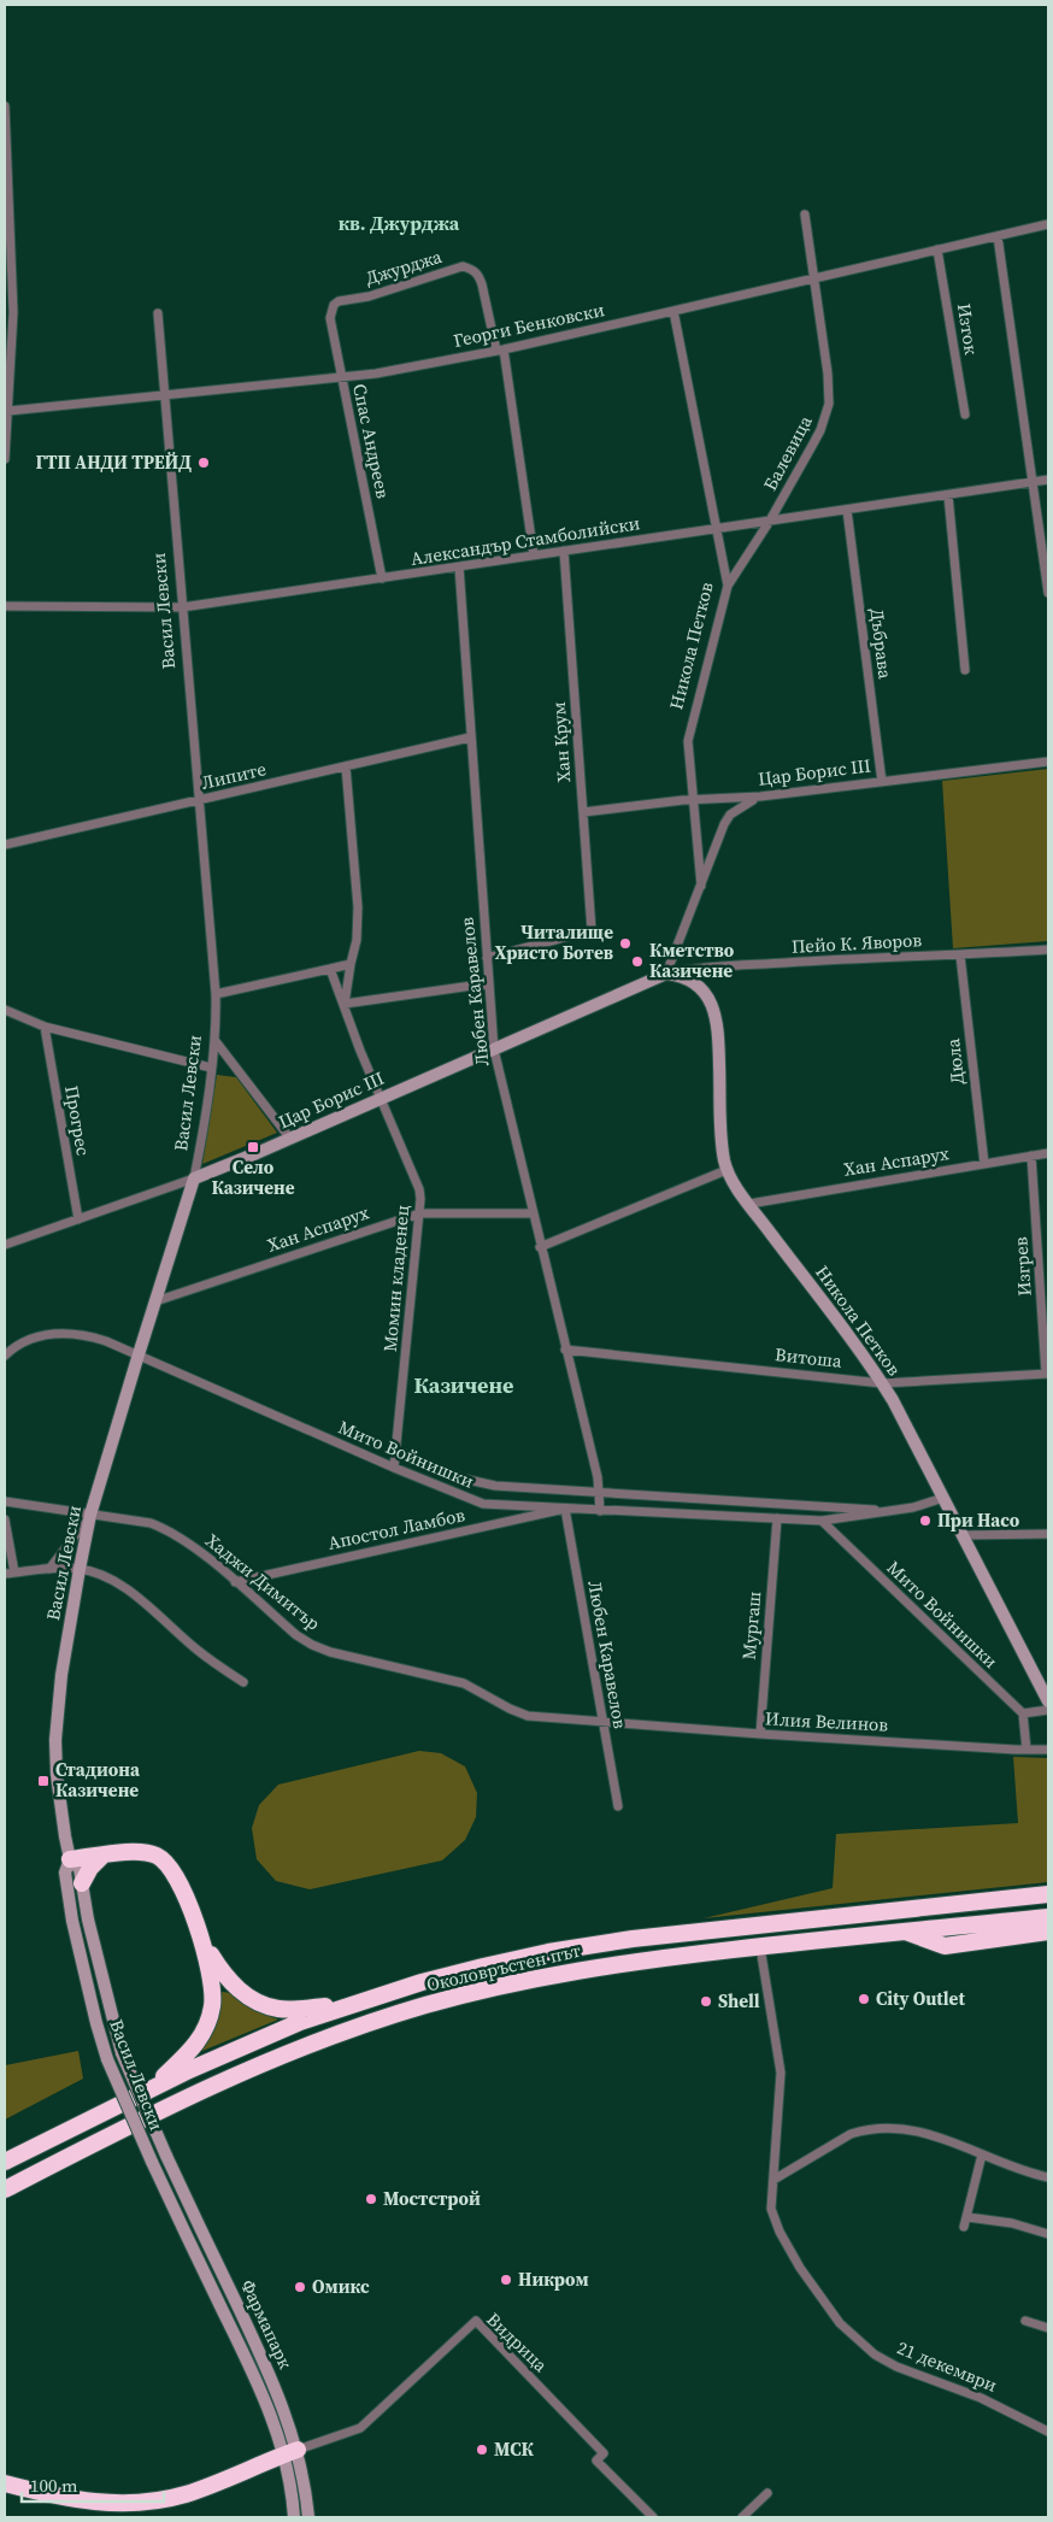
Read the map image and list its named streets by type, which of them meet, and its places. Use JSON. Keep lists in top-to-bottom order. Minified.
{"streets":{"highway":["Околовръстен път"],"street":["Джурджа","Георги Бенковски","Изток","Спас Андреев","Балевица","Александър Стамболийски","Васил Левски","Дъбрава","Никола Петков","Хан Крум","Цар Борис III","Липите","Пейо К. Яворов","Любен Каравелов","Дюла","Прогрес","Хан Аспарух","Изгрев","Момин кладенец","Витоша","Мито Войнишки","Апостол Ламбов","Хаджи Димитър","Мургаш","Илия Велинов","Фармапарк","Видрица","21 декември"]},"crossings":[["Джурджа","Георги Бенковски"],["Джурджа","Спас Андреев"],["Георги Бенковски","Изток"],["Георги Бенковски","Спас Андреев"],["Георги Бенковски","Балевица"],["Георги Бенковски","Васил Левски"],["Георги Бенковски","Никола Петков"],["Спас Андреев","Александър Стамболийски"],["Балевица","Александър Стамболийски"],["Балевица","Никола Петков"],["Александър Стамболийски","Васил Левски"],["Александър Стамболийски","Дъбрава"],["Александър Стамболийски","Никола Петков"],["Александър Стамболийски","Хан Крум"],["Александър Стамболийски","Любен Каравелов"],["Васил Левски","Цар Борис III"],["Васил Левски","Липите"],["Васил Левски","Хан Аспарух"],["Васил Левски","Мито Войнишки"],["Васил Левски","Хаджи Димитър"],["Васил Левски","Фармапарк"],["Дъбрава","Цар Борис III"],["Никола Петков","Цар Борис III"],["Никола Петков","Пейо К. Яворов"],["Никола Петков","Хан Аспарух"],["Никола Петков","Витоша"],["Никола Петков","Мито Войнишки"],["Хан Крум","Цар Борис III"],["Хан Крум","Любен Каравелов"],["Цар Борис III","Пейо К. Яворов"],["Цар Борис III","Любен Каравелов"],["Цар Борис III","Прогрес"],["Цар Борис III","Момин кладенец"],["Липите","Любен Каравелов"],["Пейо К. Яворов","Дюла"],["Любен Каравелов","Хан Аспарух"],["Любен Каравелов","Витоша"],["Любен Каравелов","Мито Войнишки"],["Любен Каравелов","Апостол Ламбов"],["Любен Каравелов","Хаджи Димитър"],["Любен Каравелов","Илия Велинов"],["Дюла","Хан Аспарух"],["Хан Аспарух","Изгрев"],["Хан Аспарух","Момин кладенец"],["Изгрев","Витоша"],["Момин кладенец","Мито Войнишки"],["Мито Войнишки","Апостол Ламбов"],["Мито Войнишки","Мургаш"],["Апостол Ламбов","Хаджи Димитър"],["Хаджи Димитър","Илия Велинов"],["Мургаш","Илия Велинов"],["Фармапарк","Видрица"]],"districts":["кв. Джурджа","Казичене"],"places":{"other":["ГТП АНДИ ТРЕЙД","Читалище Христо Ботев","Кметство Казичене","При Насо","City Outlet","Shell","Мостстрой","Никром","Омикс","МСК"],"transit":["Село Казичене","Стадиона Казичене"]},"scale_bar":"100 m"}
